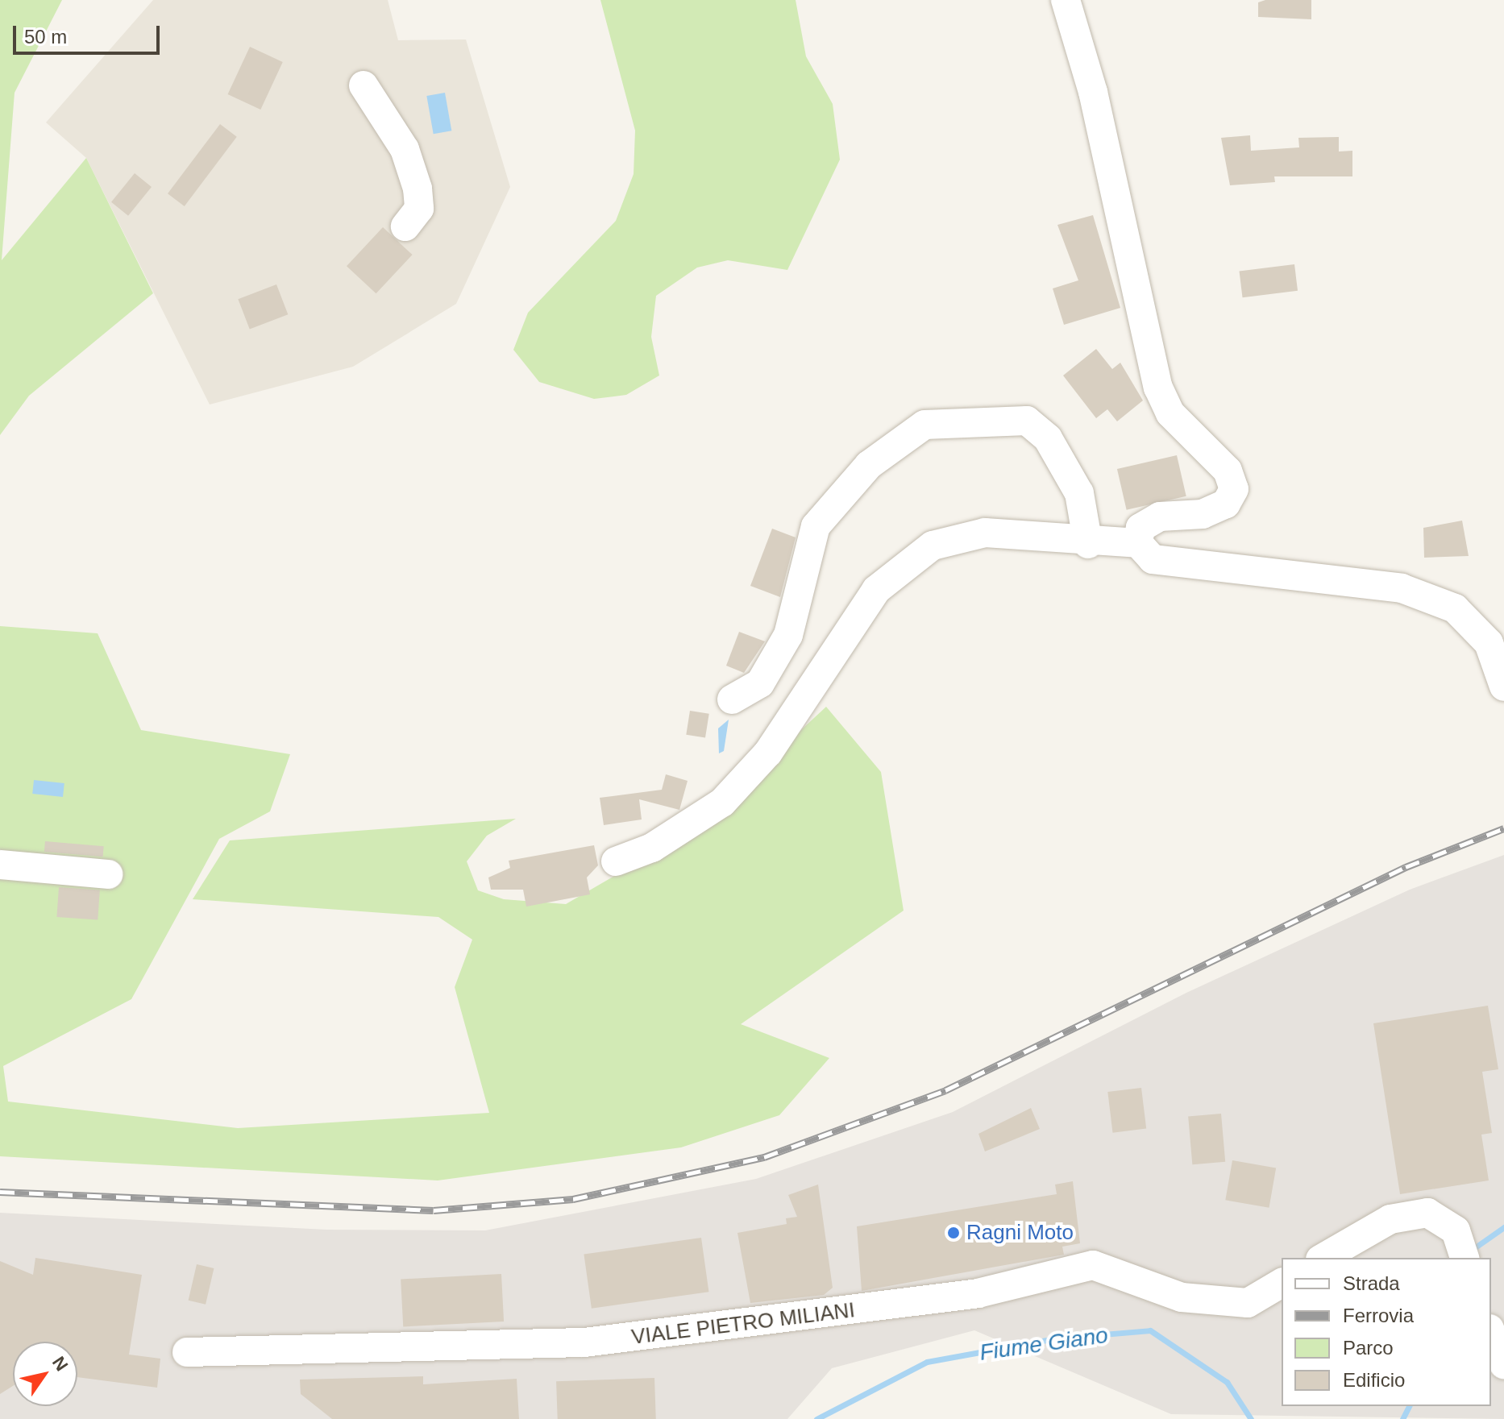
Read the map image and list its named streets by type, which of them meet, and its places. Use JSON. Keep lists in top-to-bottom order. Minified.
{"streets":{"street":["VIALE PIETRO MILIANI"]},"water":["Fiume Giano"],"places":["Ragni Moto"],"legend":["Strada","Ferrovia","Parco","Edificio"],"scale_bar":"50 m","north":"top right"}
